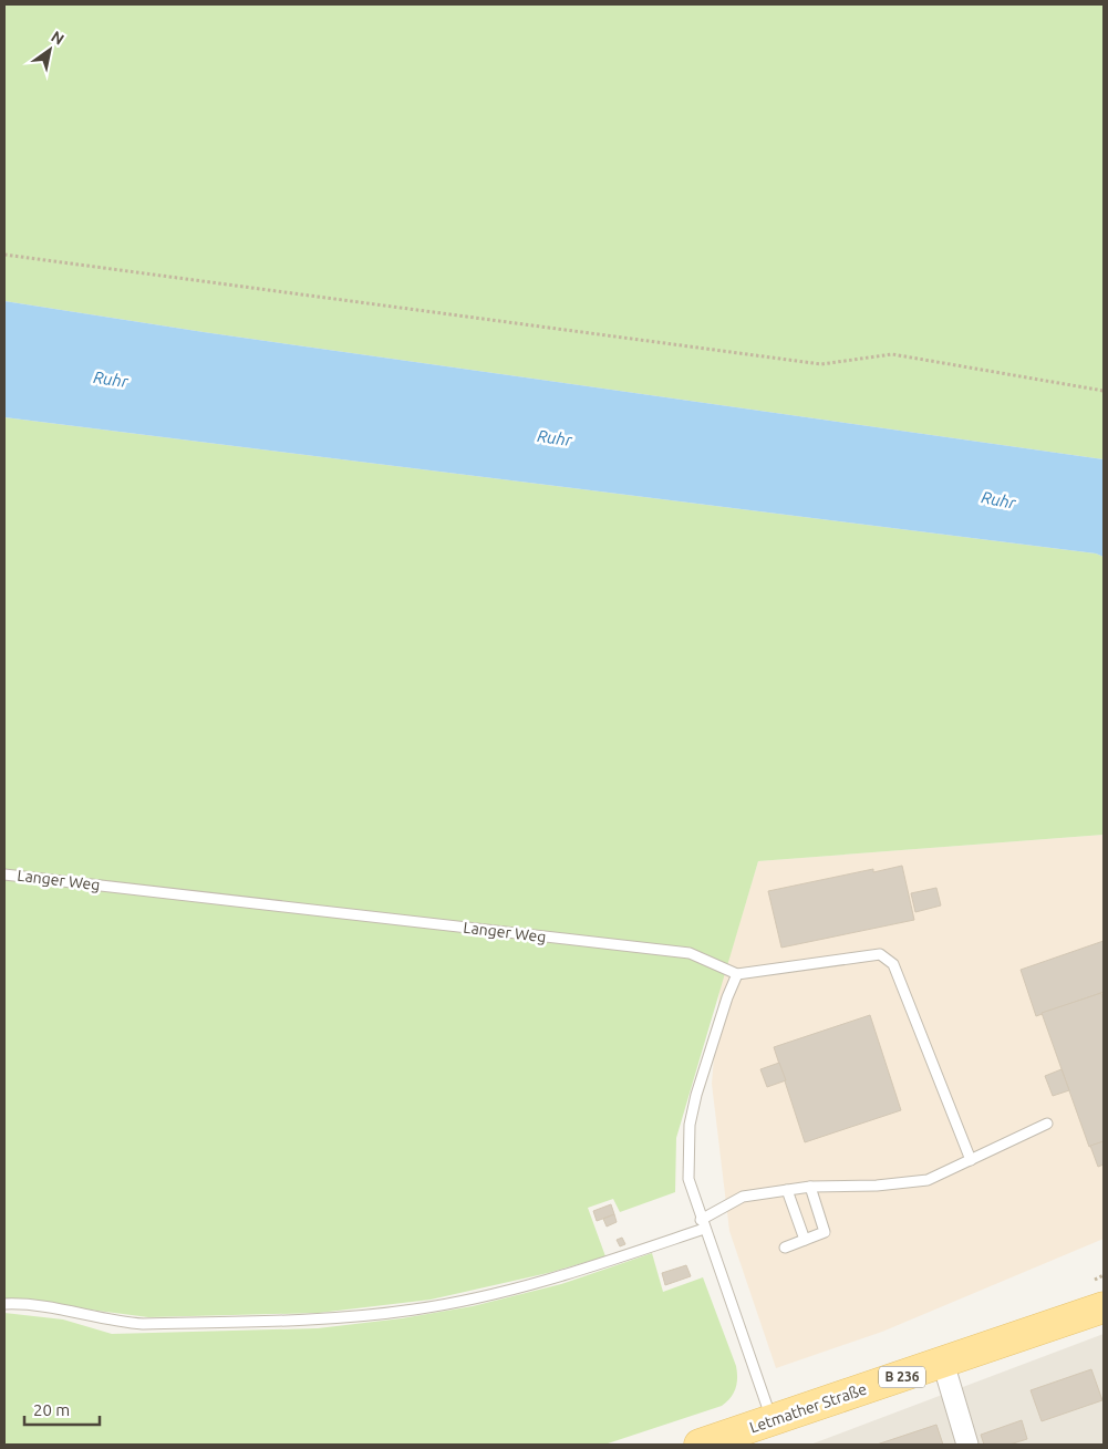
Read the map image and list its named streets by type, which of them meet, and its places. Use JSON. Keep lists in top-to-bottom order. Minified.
{"streets":{"main road":["B 236","Letmather Straße"],"lane":["Langer Weg"]},"water":["Ruhr"],"scale_bar":"20 m","north":"top right"}
